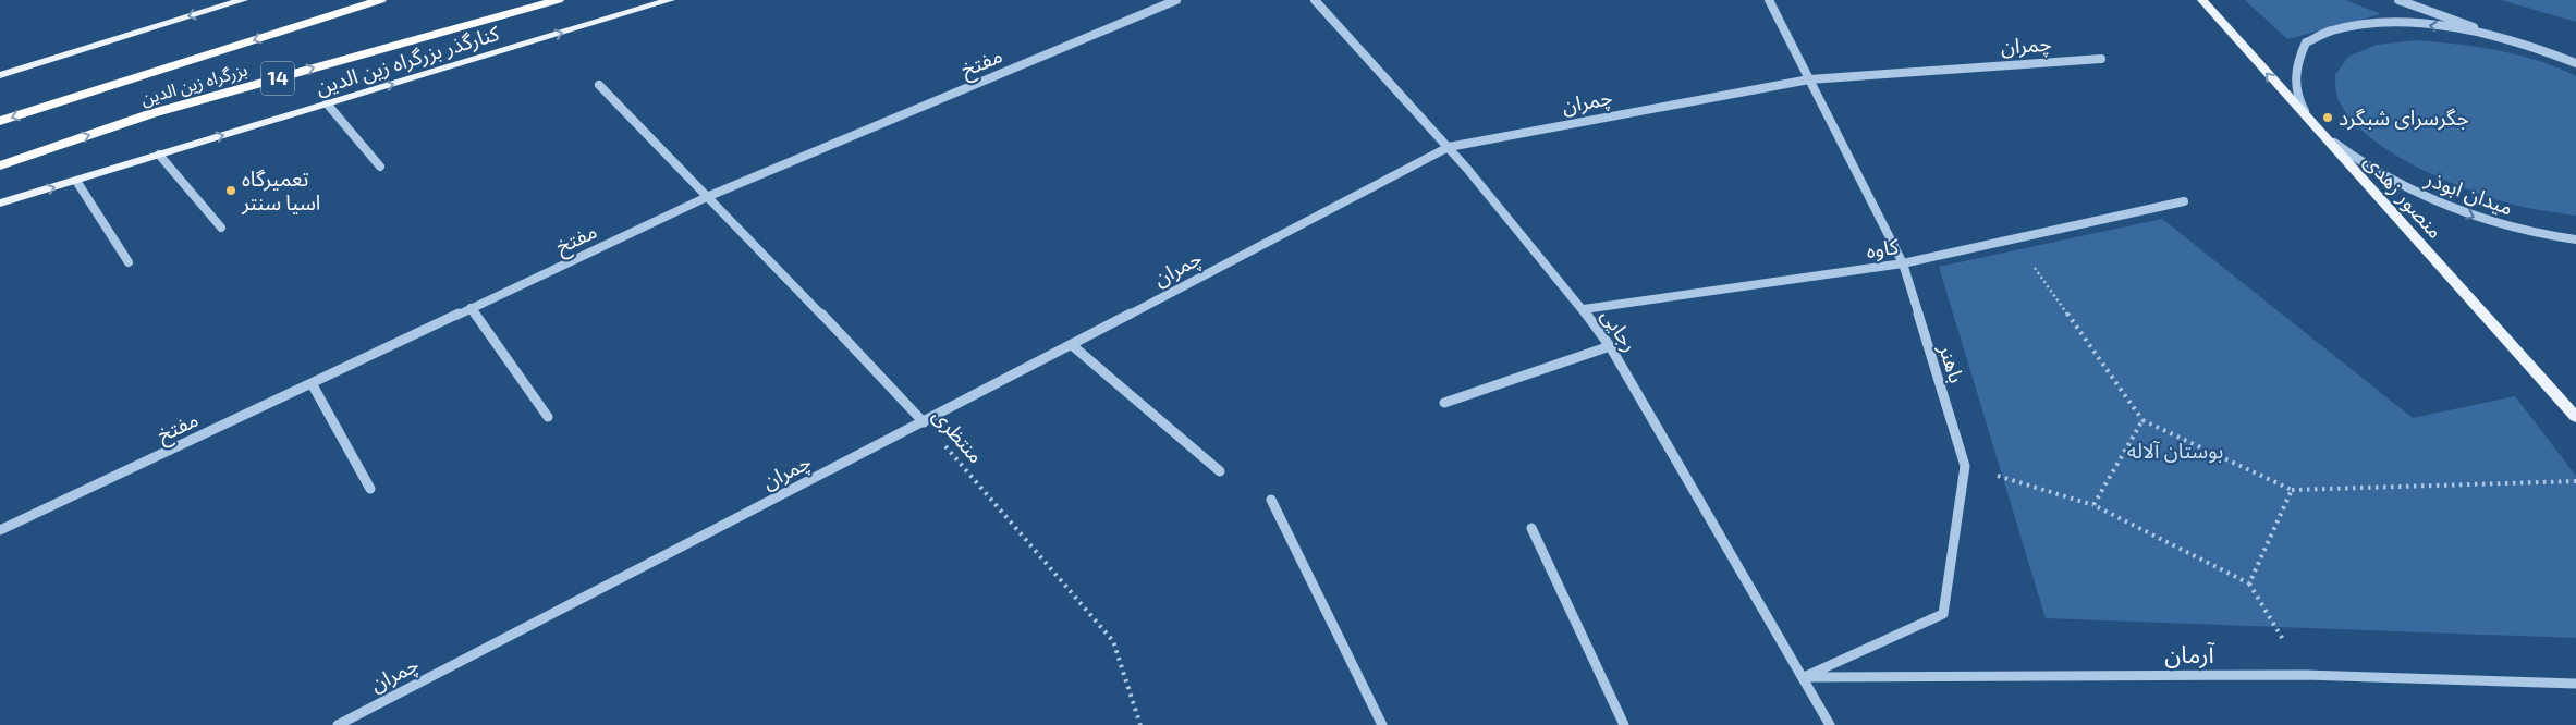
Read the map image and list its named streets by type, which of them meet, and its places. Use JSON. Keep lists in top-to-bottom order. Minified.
{"streets":{"highway":["14","بزرگراه زین الدین"],"main road":["کنارگذر بزرگراه زین الدین","منصور زهدی"],"street":["چمران","مفتخ","میدان ابوذر","کاوه","رجایی","باهنر","منتظری","آرمان"]},"crossings":[["چمران","رجایی"],["چمران","باهنر"],["چمران","منتظری"],["مفتخ","منتظری"],["میدان ابوذر","منصور زهدی"],["کاوه","رجایی"],["کاوه","باهنر"],["رجایی","باهنر"],["رجایی","آرمان"],["باهنر","آرمان"]],"one_way":["کنارگذر بزرگراه زین الدین"],"parks":["بوستان آلاله"],"places":["جگرسرای شبگرد","تعمیرگاه اسیا سنتر"]}
